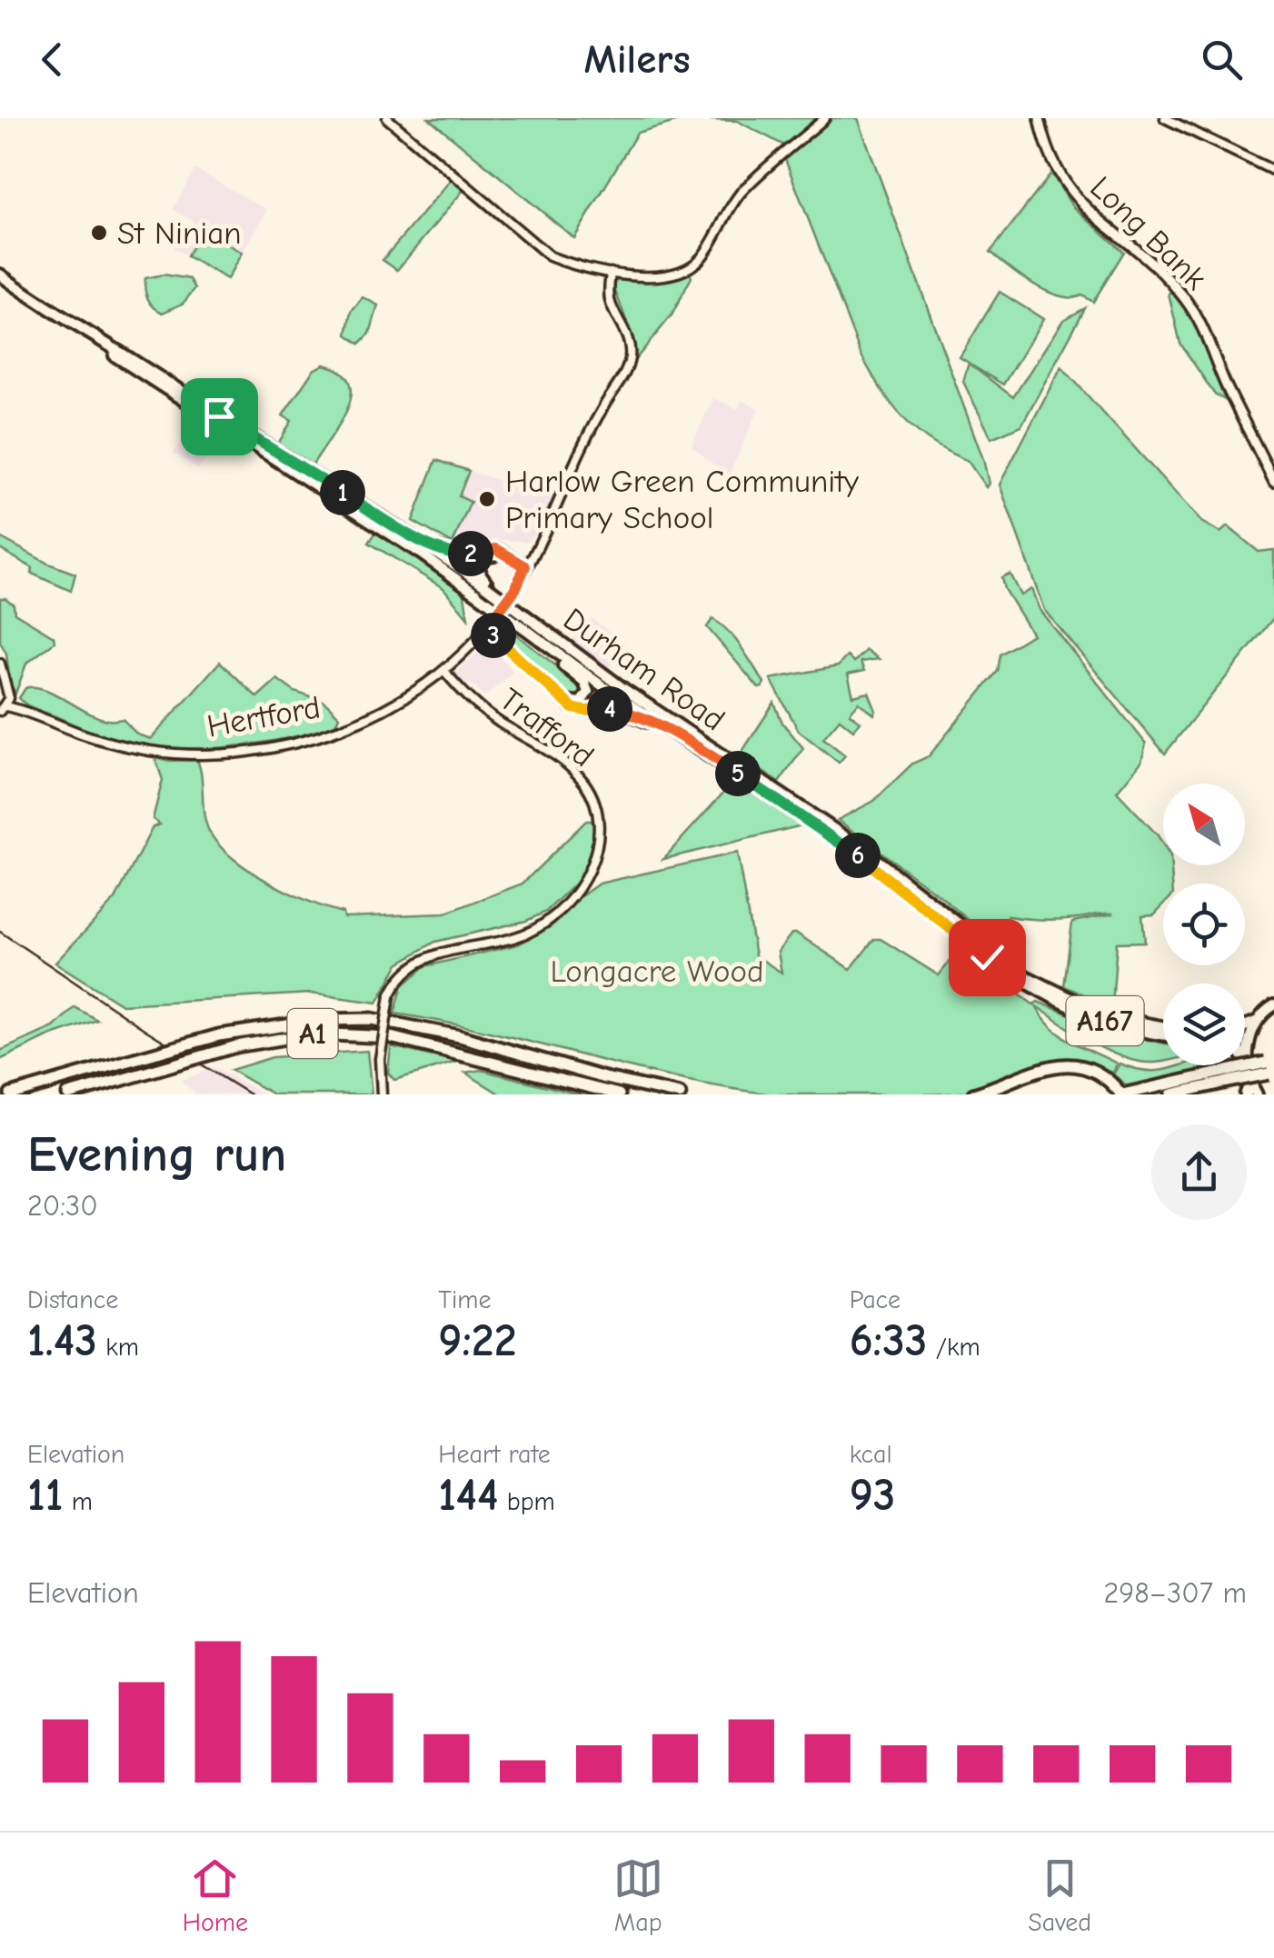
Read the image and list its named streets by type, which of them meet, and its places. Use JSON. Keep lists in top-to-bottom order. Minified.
{"streets":{"highway":["A1"],"main road":["Long Bank","Durham Road","A167"],"street":["Hertford","Trafford"]},"crossings":[["Hertford","Trafford"]],"parks":["Longacre Wood"],"places":["St Ninian","Harlow Green Community Primary School"],"north":"top left","page":{"header":"Milers","pins":["1","2","3","4","5","6"],"heading":["Evening run","20:30"],"stats":[["Distance","1.43 km"],["Time","9:22"],["Pace","6:33 /km"],["Elevation","11 m"],["Heart rate","144 bpm"],["kcal","93"]],"chart":["Elevation","298–307 m"],"tabs":["Home","Map","Saved"]}}
